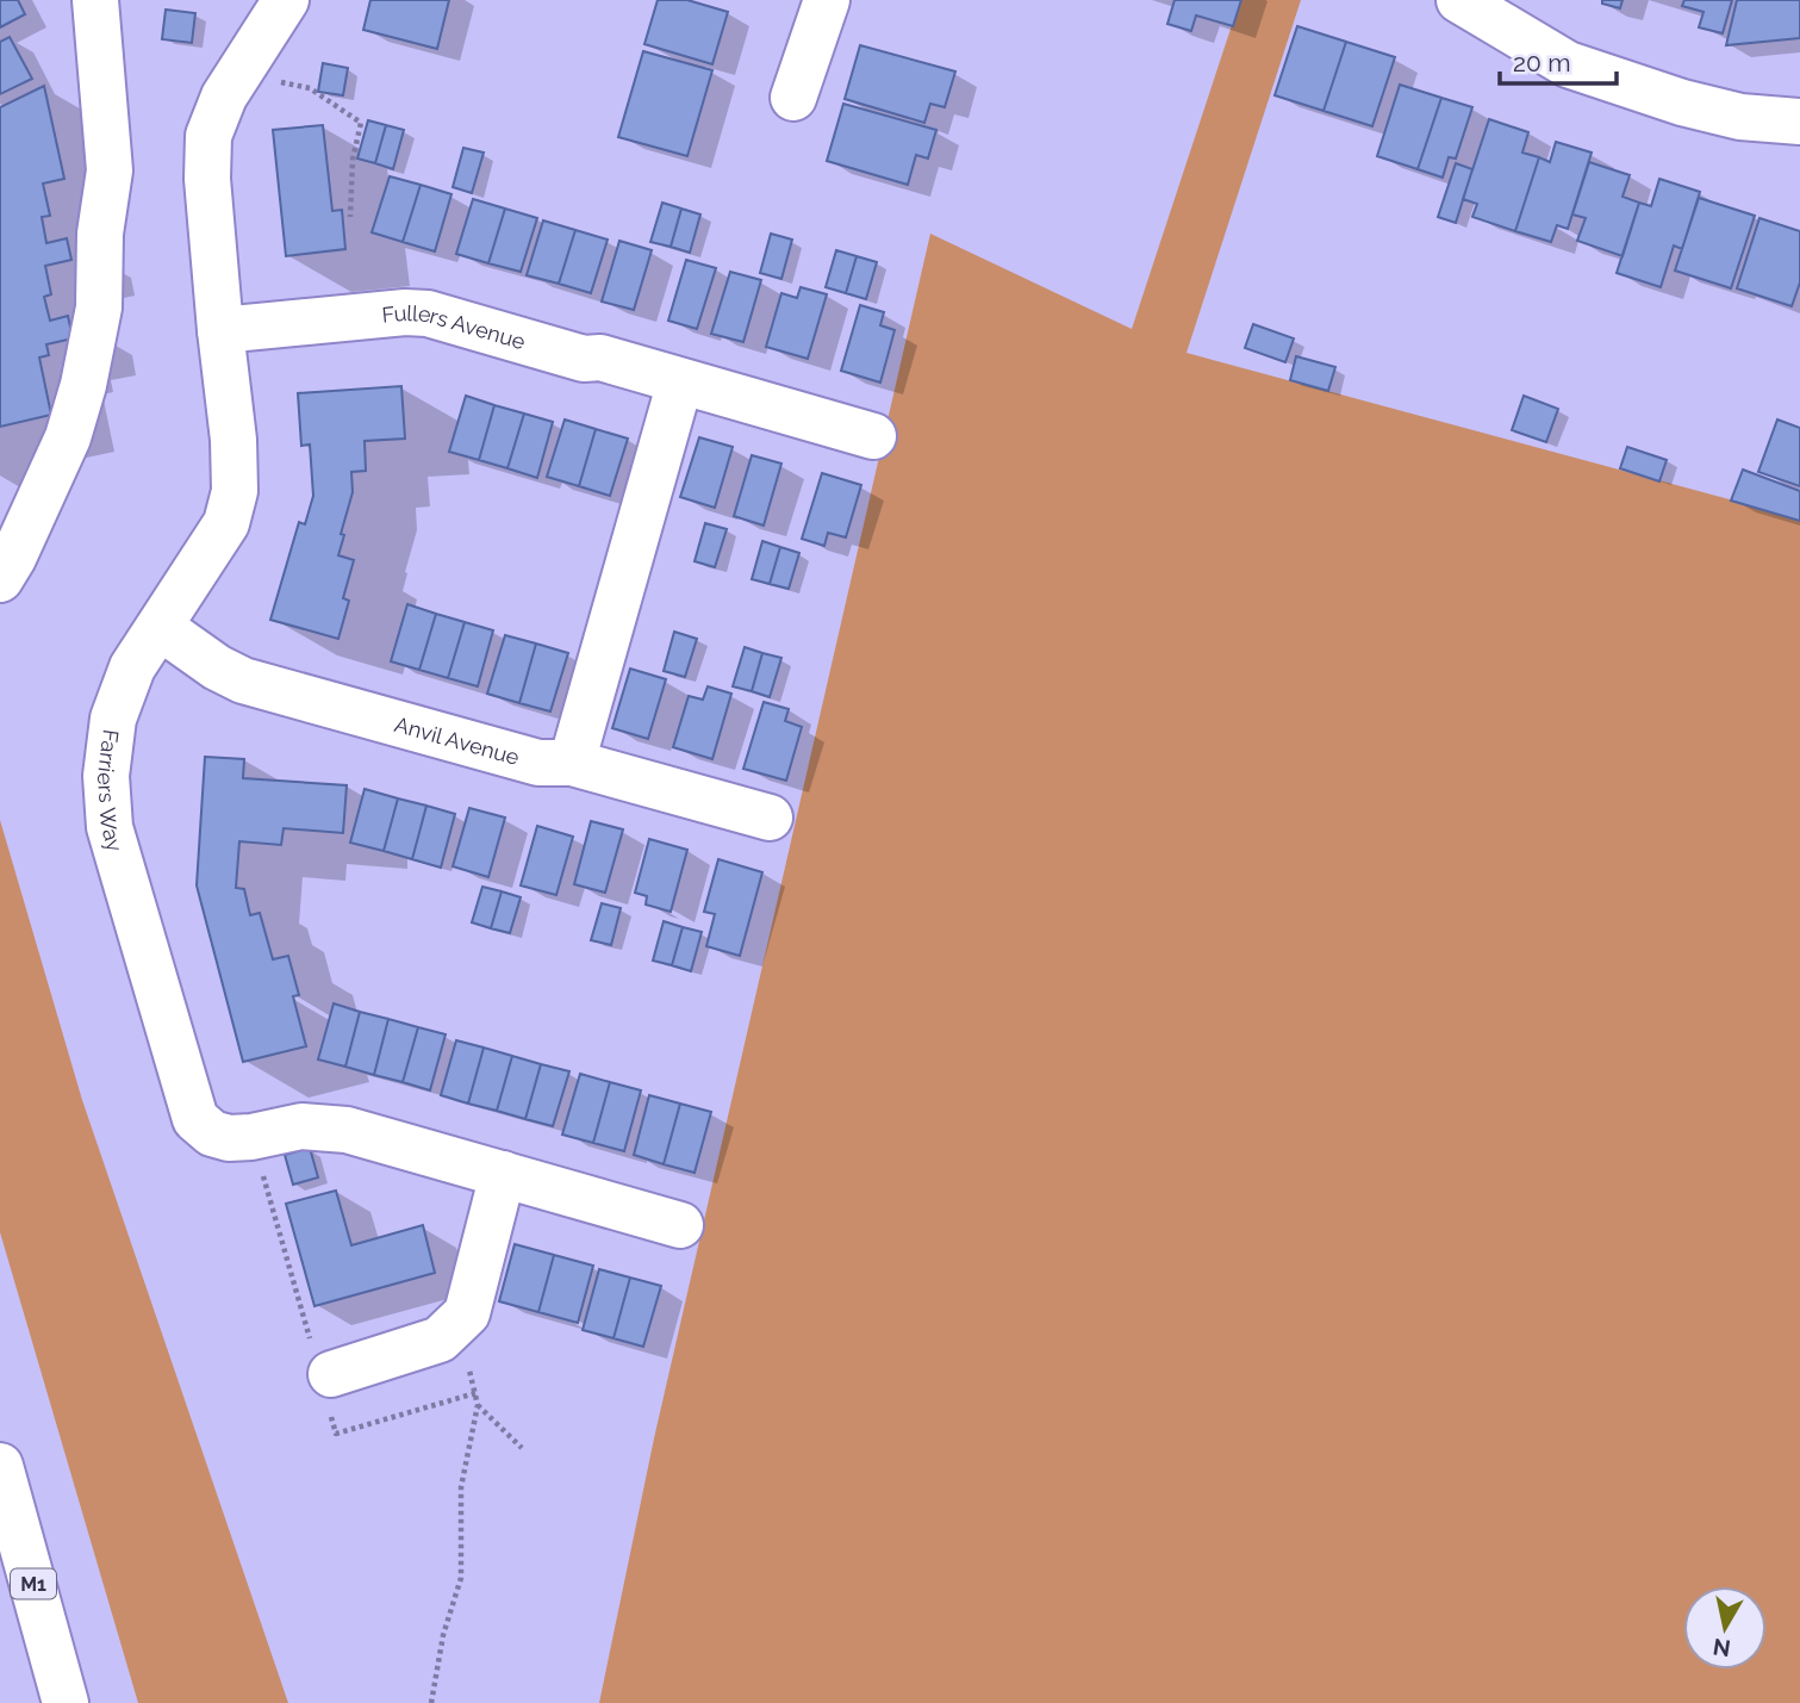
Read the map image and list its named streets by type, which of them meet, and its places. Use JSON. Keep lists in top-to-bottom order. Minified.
{"streets":{"main road":["Fullers Avenue","Anvil Avenue","Farriers Way","M1"]},"crossings":[["Fullers Avenue","Farriers Way"],["Anvil Avenue","Farriers Way"]],"scale_bar":"20 m","north":"bottom"}
